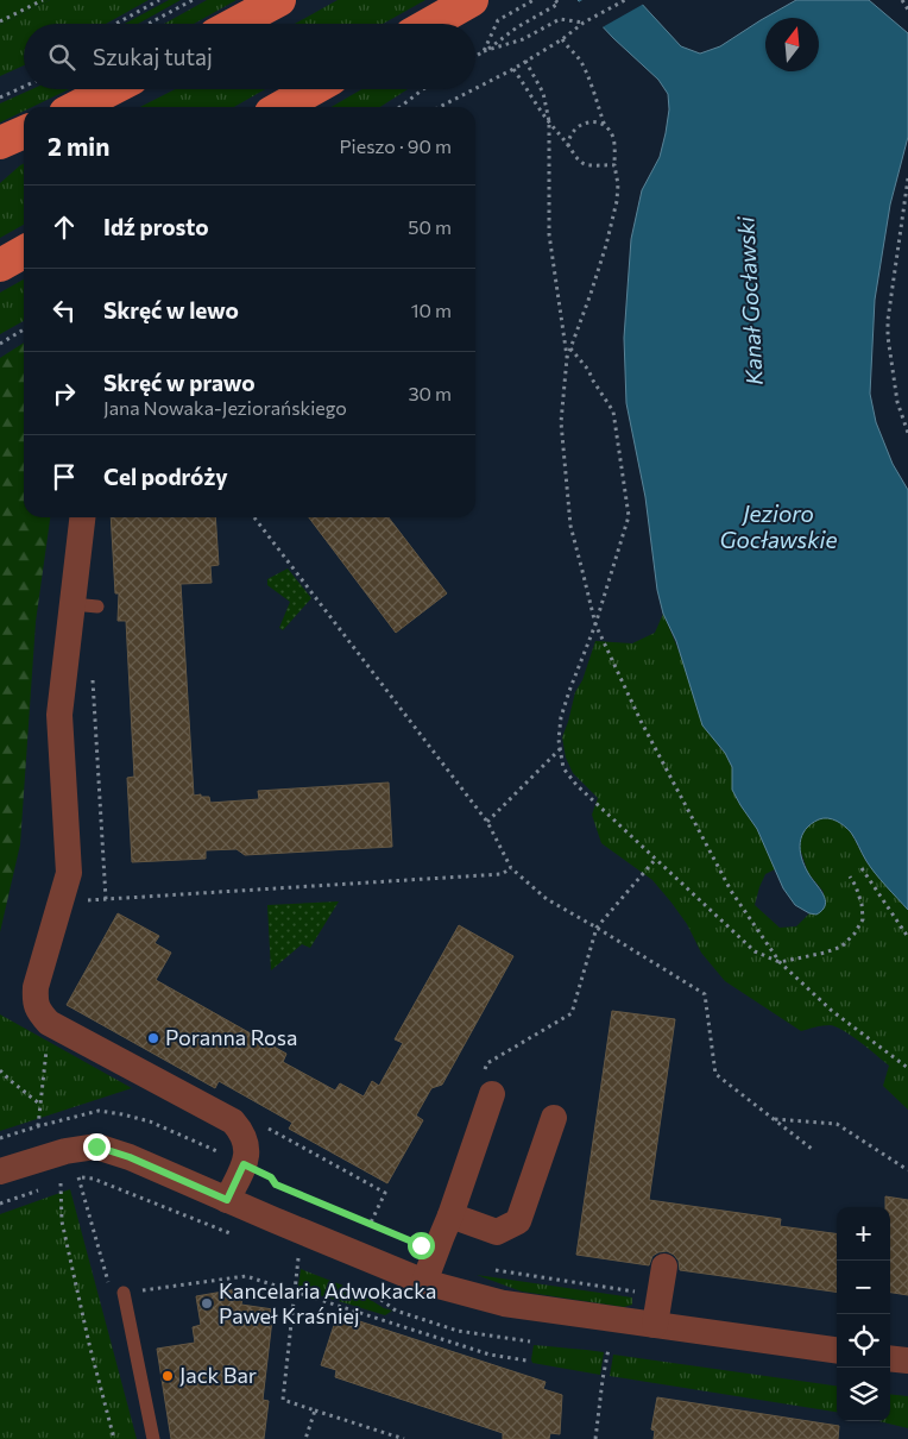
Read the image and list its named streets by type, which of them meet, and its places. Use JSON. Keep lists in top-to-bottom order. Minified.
{"water":["Kanał Gocławski","Jezioro Gocławskie"],"places":["Poranna Rosa","Kancelaria Adwokacka Paweł Kraśniej","Jack Bar"],"north":"top","page":{"search":"Szukaj tutaj","heading":["2 min","Pieszo · 90 m"],"list":[["Idź prosto","50 m"],["Skręć w lewo","10 m"],["Skręć w prawo","Jana Nowaka-Jeziorańskiego","30 m"],"Cel podróży"],"map_buttons":["+","−"]}}
